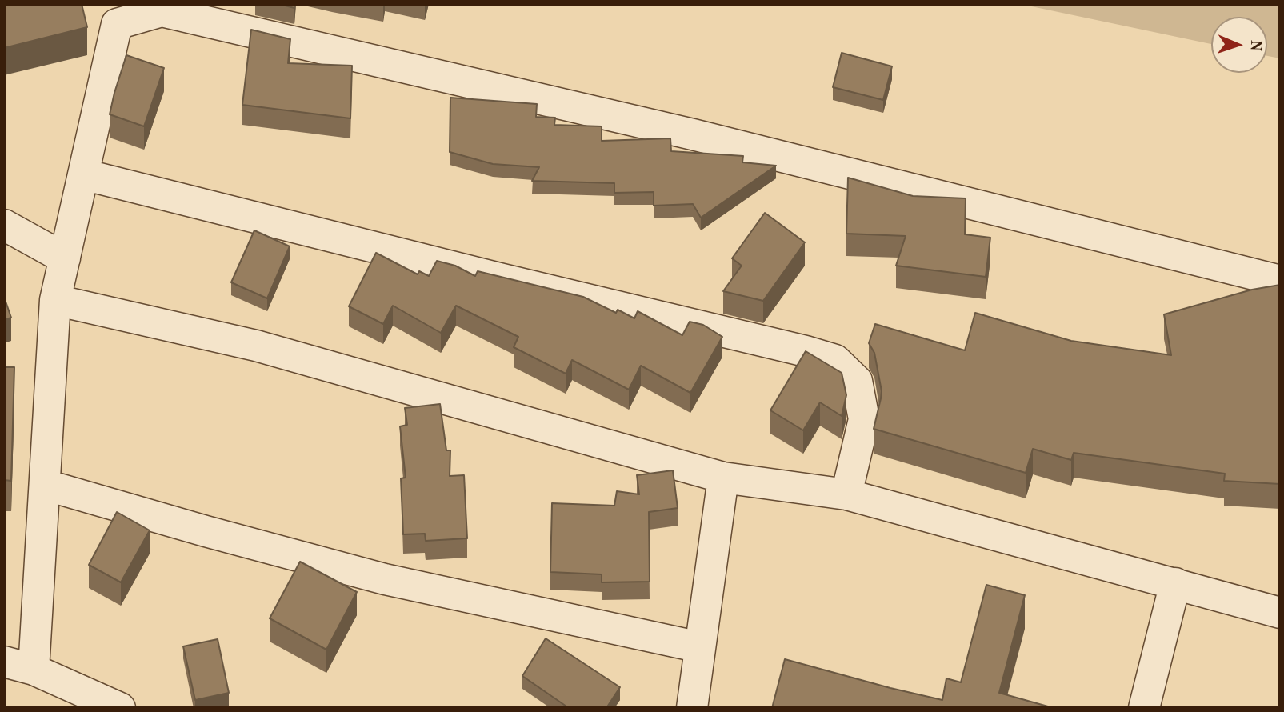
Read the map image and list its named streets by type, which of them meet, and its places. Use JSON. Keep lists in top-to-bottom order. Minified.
{"north":"right"}
